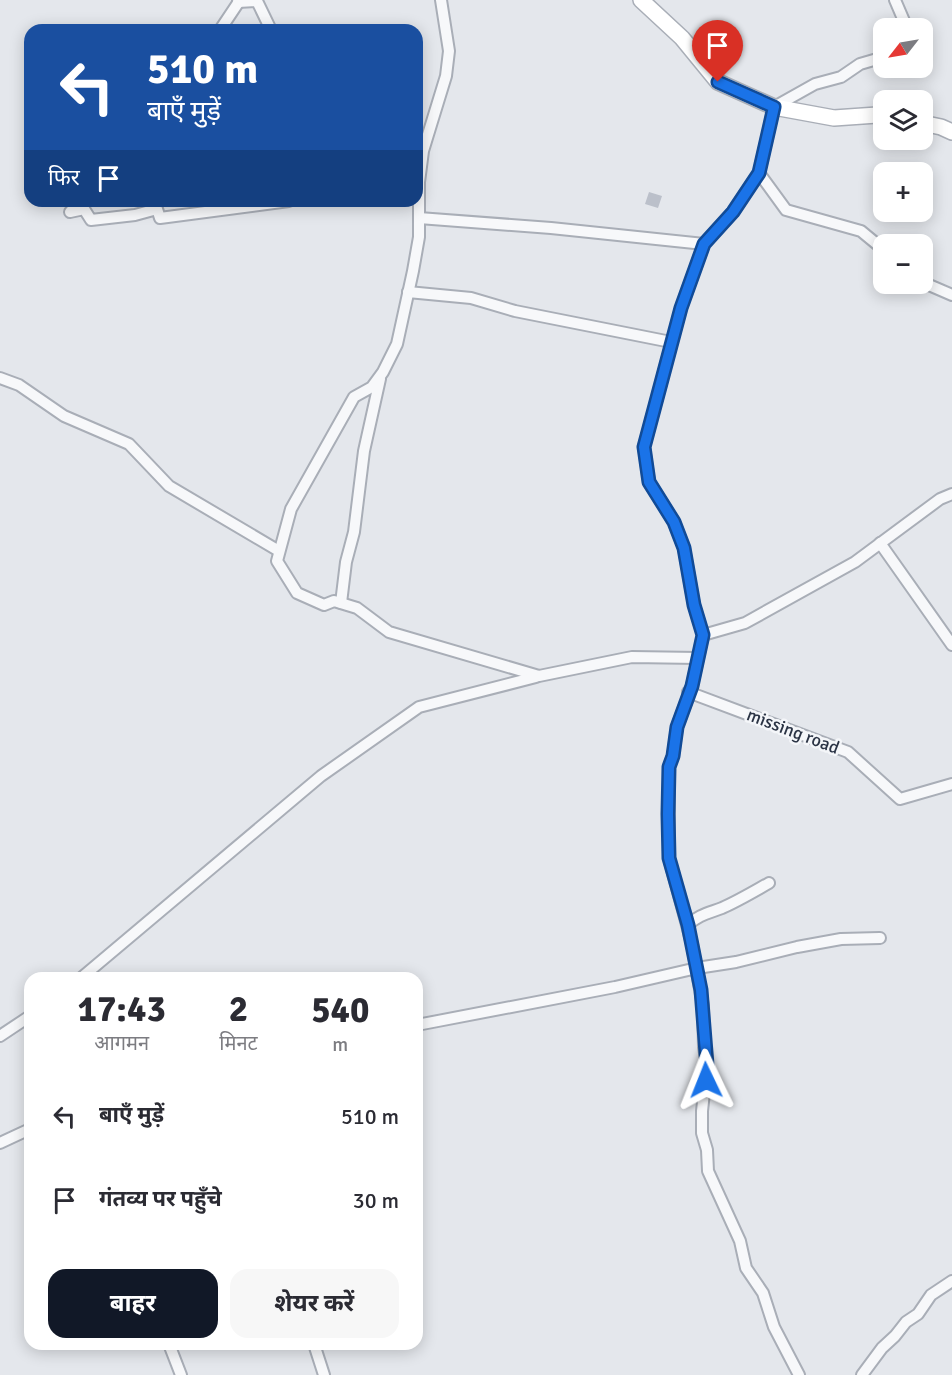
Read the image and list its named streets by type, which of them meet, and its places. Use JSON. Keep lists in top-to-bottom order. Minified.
{"streets":{"street":["missing road"]},"north":"bottom left","page":{"map_buttons":["+","−"],"turn":["510 m","बाएँ मुड़ें"],"then":"फिर","eta":["17:43","आगमन","2","मिनट","540","m"],"list":[{"name":"बाएँ मुड़ें","value":"510 m"},{"name":"गंतव्य पर पहुँचे","value":"30 m"}],"buttons":["बाहर","शेयर करें"]}}
